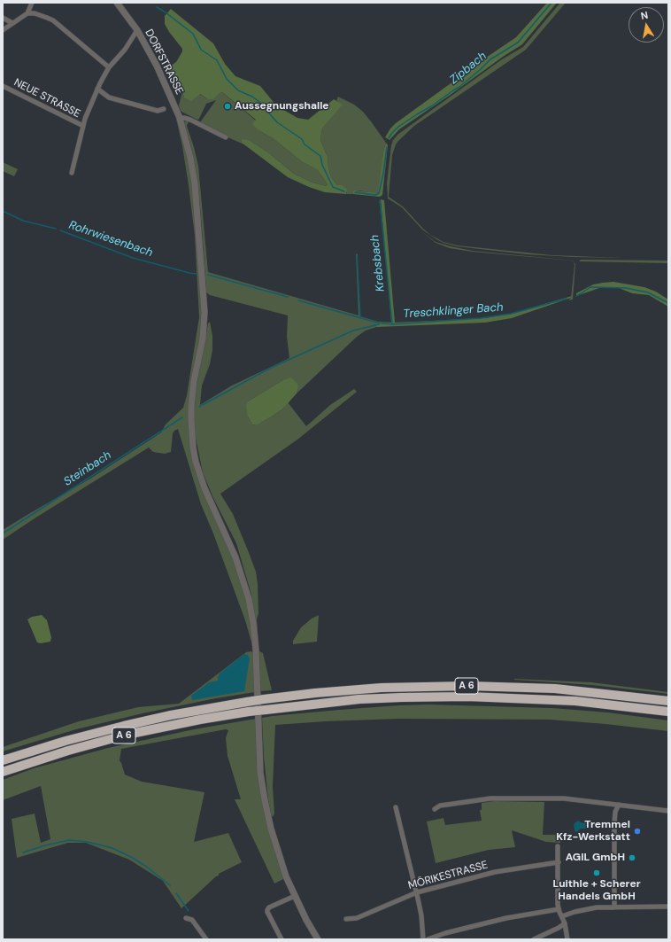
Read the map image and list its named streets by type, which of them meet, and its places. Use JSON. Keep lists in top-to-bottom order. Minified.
{"streets":{"highway":["A 6"],"street":["DORFSTRASSE","NEUE STRASSE","MÖRIKESTRASSE"]},"water":["Zipbach","Rohrwiesenbach","Krebsbach","Treschklinger Bach","Steinbach"],"places":["Aussegnungshalle","Tremmel Kfz-Werkstatt","AGIL GmbH","Luithle + Scherer Handels GmbH"],"north":"top"}
